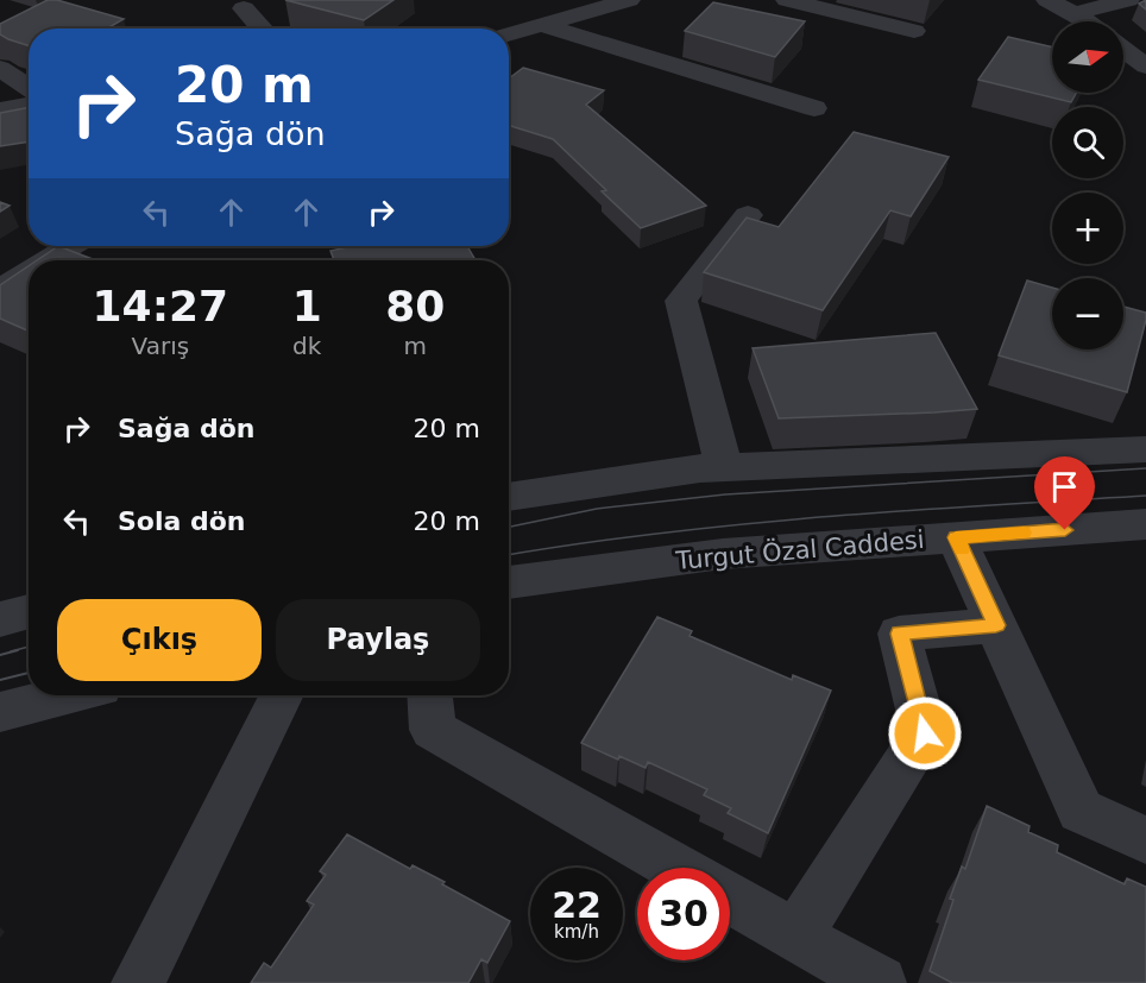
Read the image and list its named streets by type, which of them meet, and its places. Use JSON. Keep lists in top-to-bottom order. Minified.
{"streets":{"street":["Turgut Özal Caddesi"]},"north":"right","page":{"map_buttons":["+","−"],"turn":["20 m","Sağa dön"],"eta":["14:27","Varış","1","dk","80","m"],"list":[{"name":"Sağa dön","value":"20 m"},{"name":"Sola dön","value":"20 m"}],"buttons":["Çıkış","Paylaş"],"speed":"22 km/h","limit":"30"}}
